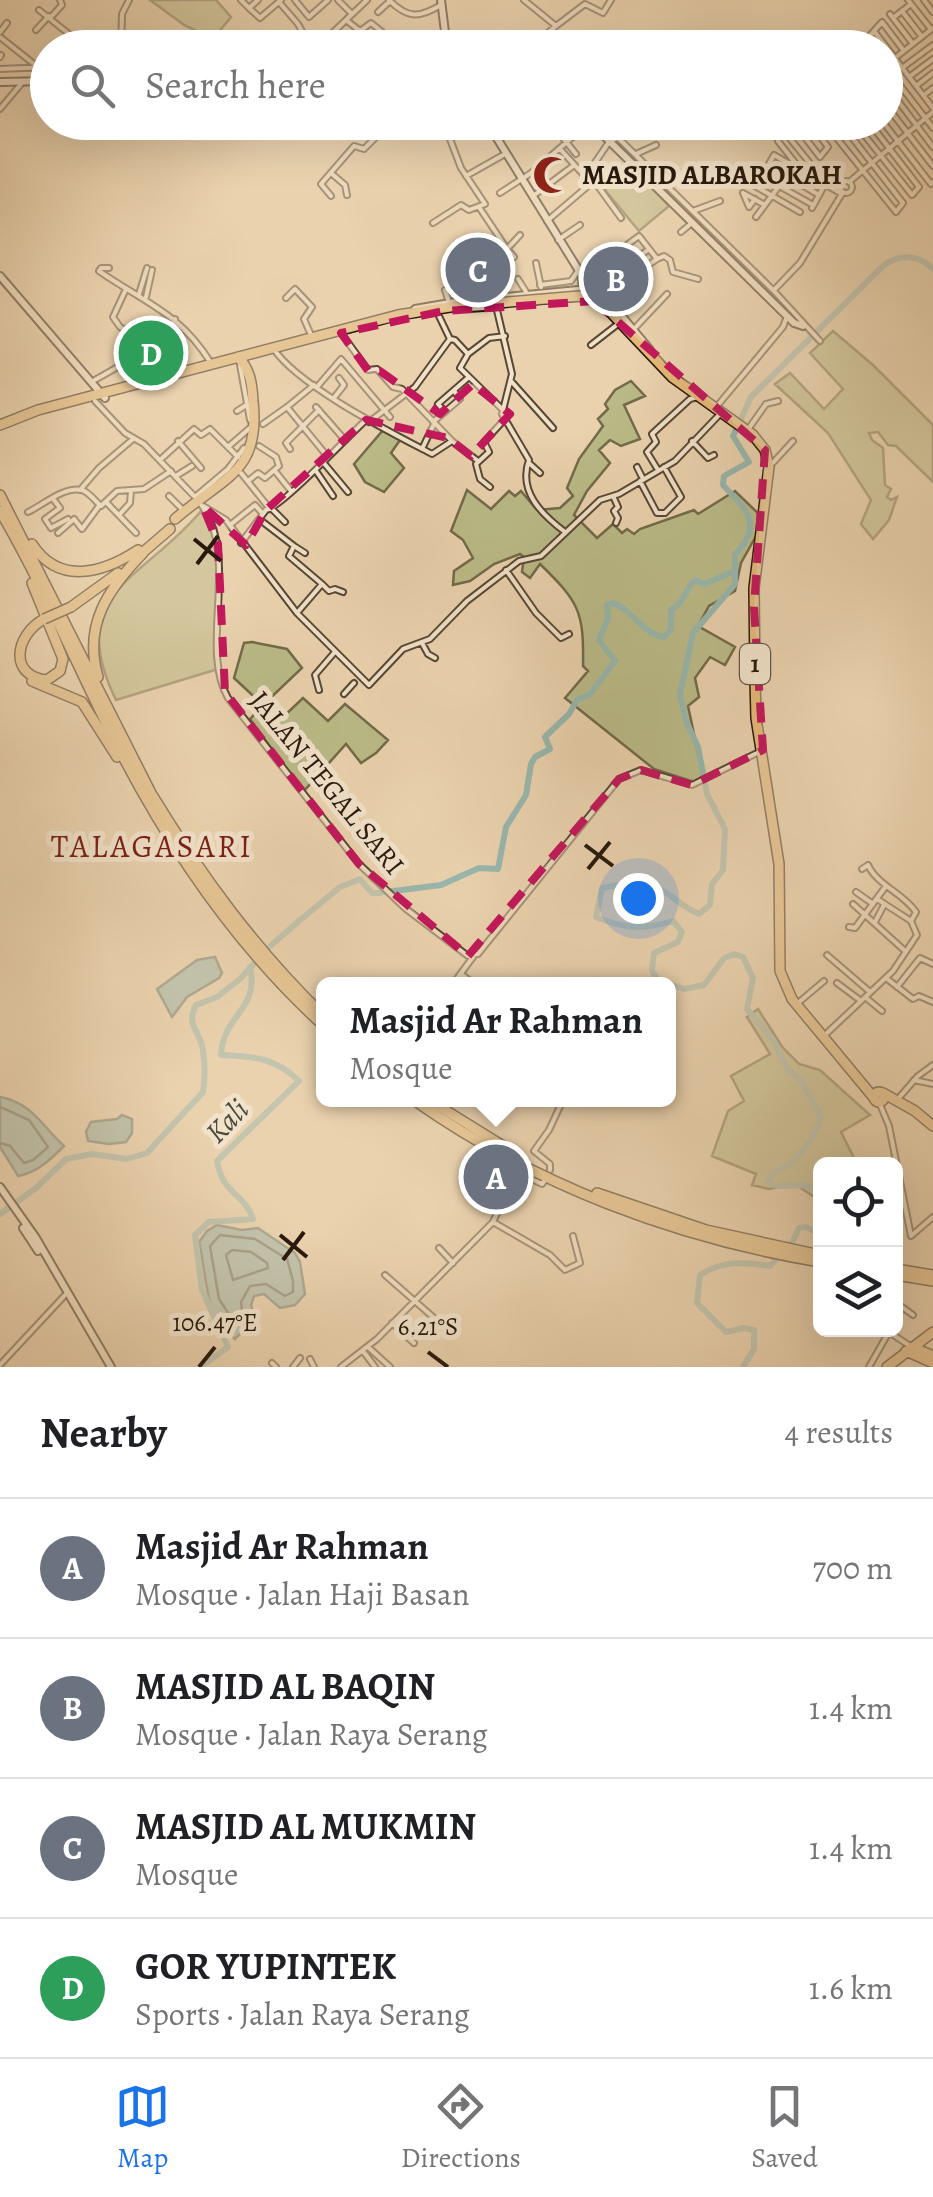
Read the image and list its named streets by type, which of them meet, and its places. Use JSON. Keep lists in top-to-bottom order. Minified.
{"streets":{"highway":["1"],"street":["JALAN TEGAL SARI"]},"districts":["TALAGASARI"],"water":["Kali"],"places":{"mosque":["MASJID ALBAROKAH"]},"page":{"search":"Search here","pins":["C","B","D","A"],"popup":["Masjid Ar Rahman","Mosque"],"heading":["Nearby","4 results"],"list":[{"mark":"A","name":"Masjid Ar Rahman","note":"Mosque · Jalan Haji Basan","value":"700 m"},{"mark":"B","name":"MASJID AL BAQIN","note":"Mosque · Jalan Raya Serang","value":"1.4 km"},{"mark":"C","name":"MASJID AL MUKMIN","note":"Mosque","value":"1.4 km"},{"mark":"D","name":"GOR YUPINTEK","note":"Sports · Jalan Raya Serang","value":"1.6 km"}],"nav":["Map","Directions","Saved"]},"coordinates":["106.47°E","6.21°S"]}
